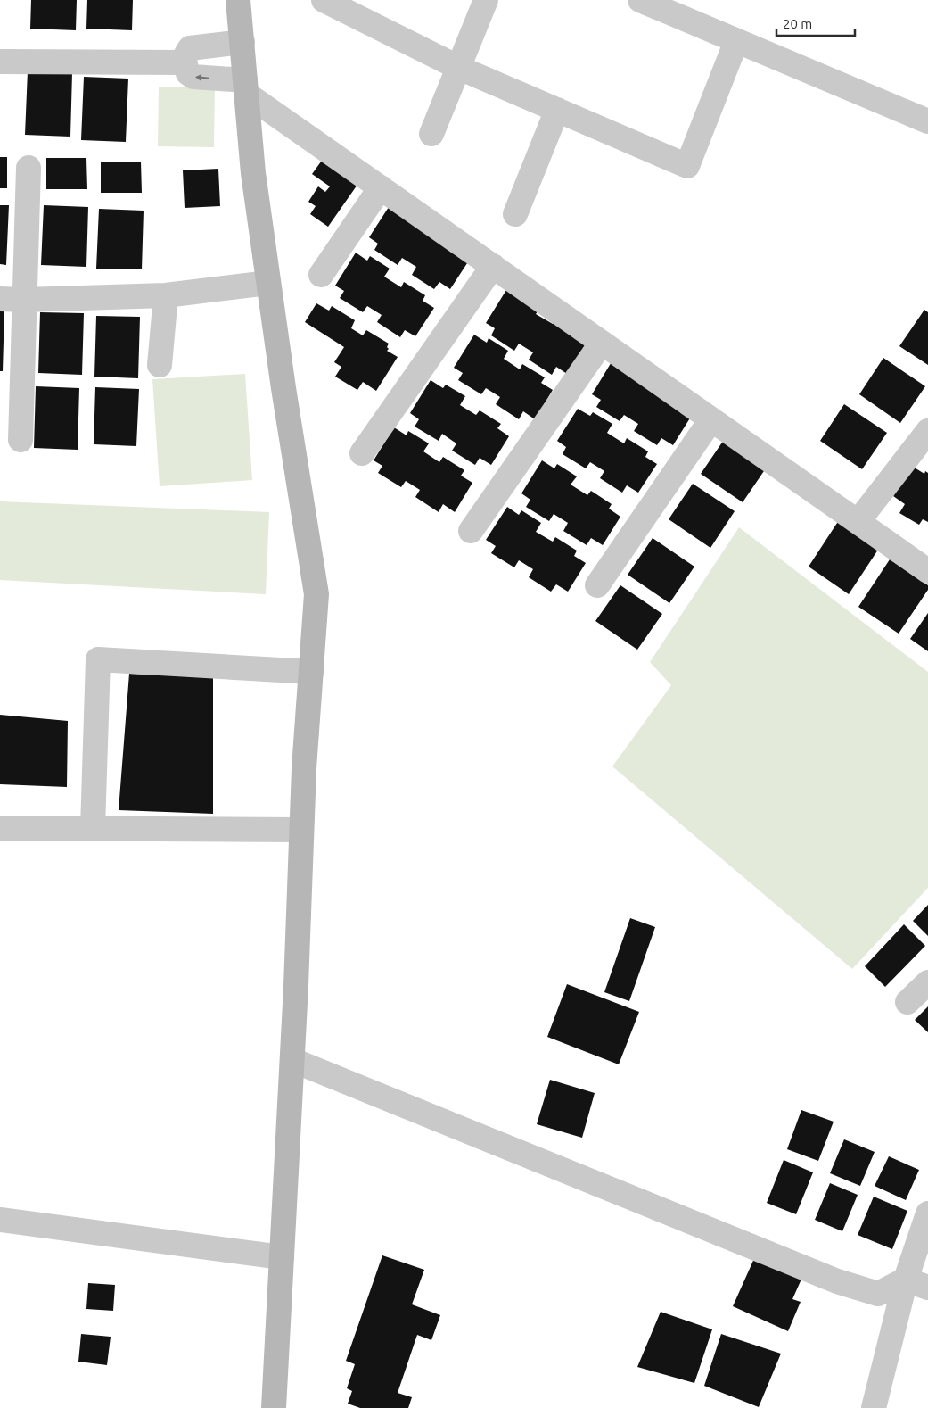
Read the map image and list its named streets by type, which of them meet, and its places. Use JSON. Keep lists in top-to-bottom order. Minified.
{"scale_bar":"20 m"}
